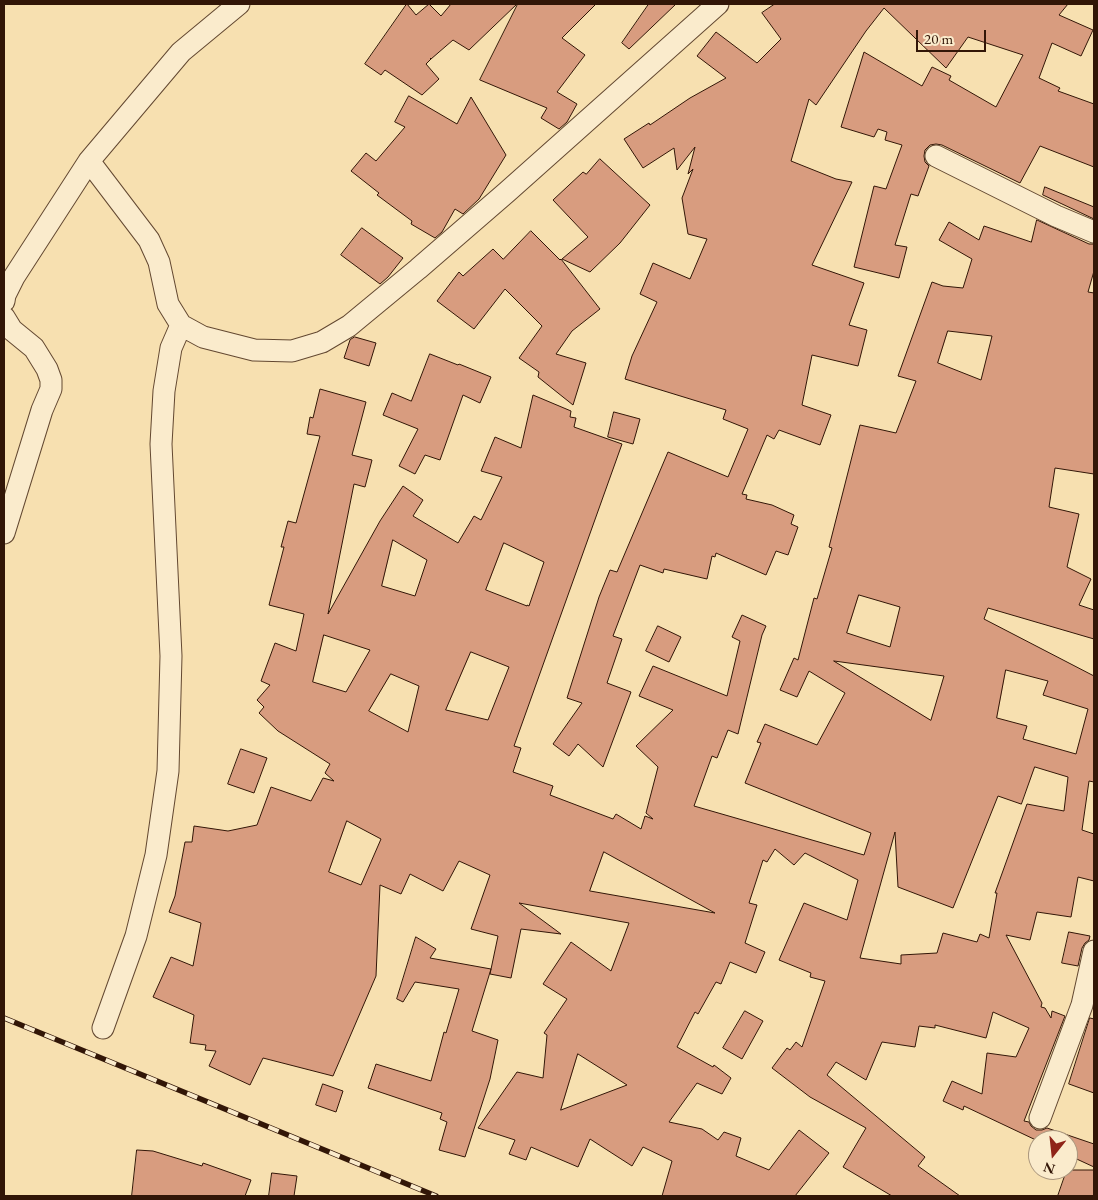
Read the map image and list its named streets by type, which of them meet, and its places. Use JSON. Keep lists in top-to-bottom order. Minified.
{"scale_bar":"20 m","north":"bottom"}
